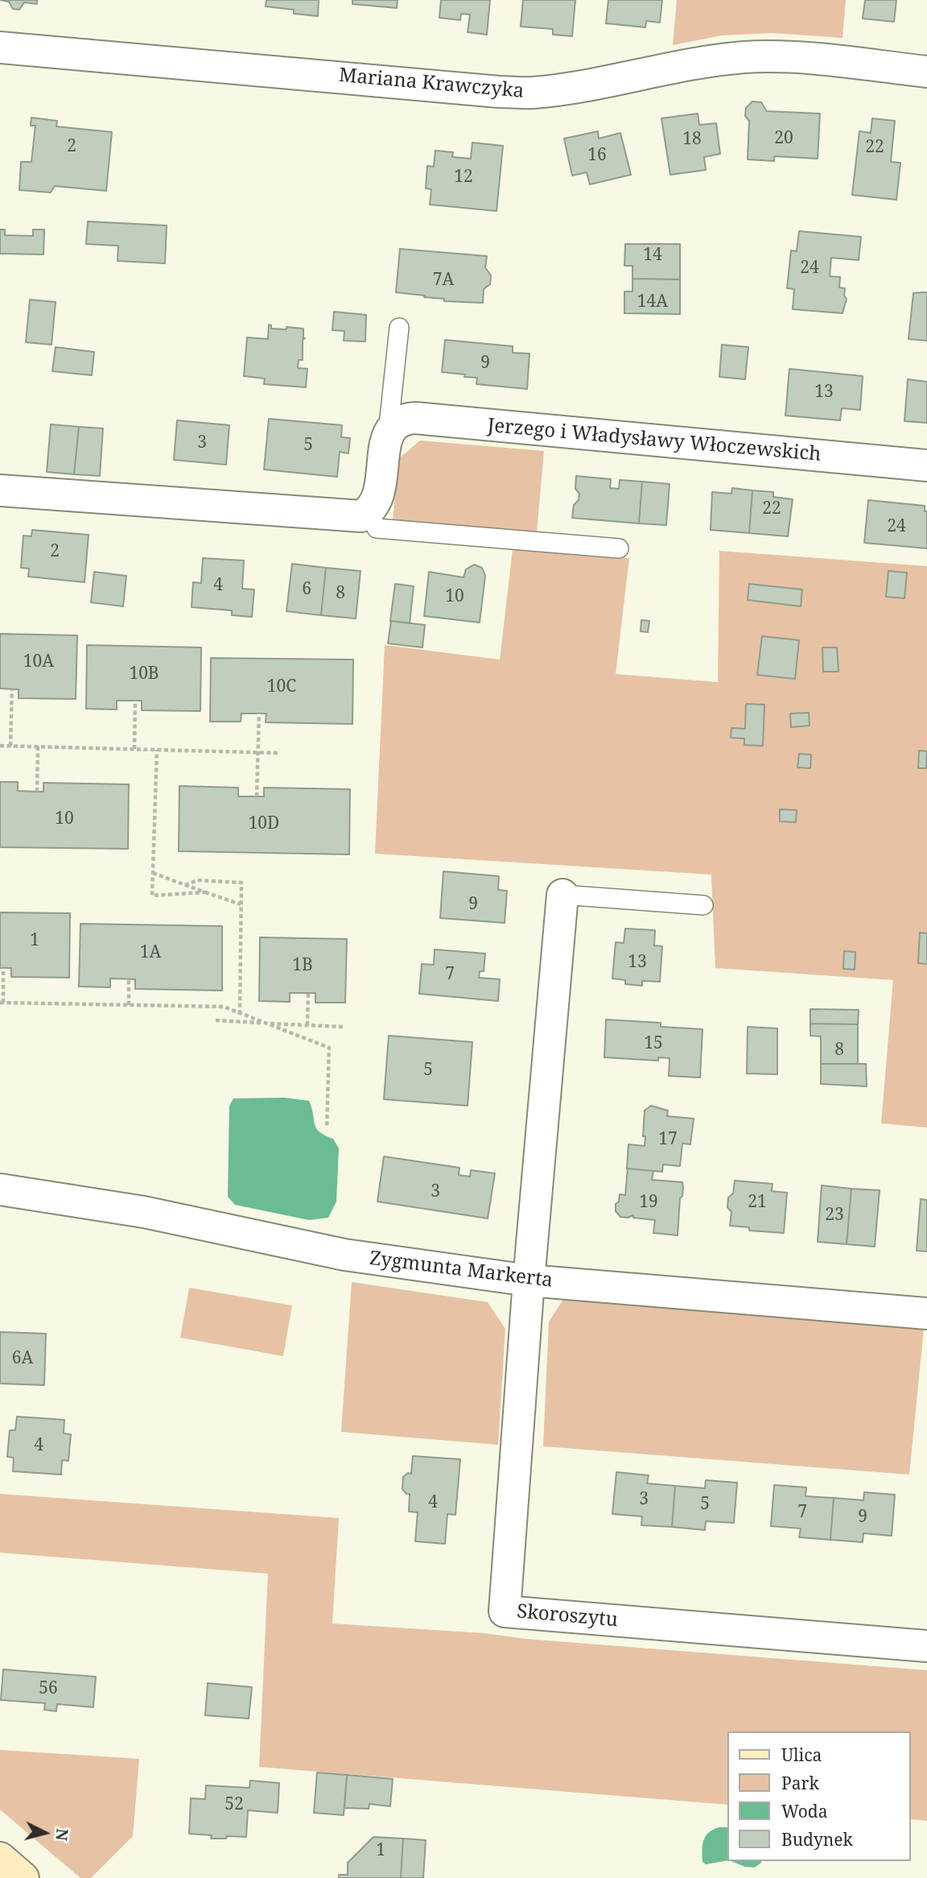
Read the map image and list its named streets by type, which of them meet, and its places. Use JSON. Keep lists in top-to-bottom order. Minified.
{"streets":{"street":["Mariana Krawczyka","Jerzego i Władysławy Włoczewskich","Zygmunta Markerta","Skoroszytu"]},"crossings":[["Zygmunta Markerta","Skoroszytu"]],"house_numbers":["20","18","2","22","16","12","14","24","7A","14A","9","13","3","5","22","24","2","4","6","8","10","10A","10B","10C","10","10D","9","1","1A","13","1B","7","15","8","5","17","3","19","21","23","6A","4","3","4","5","7","9","56","52","1"],"legend":["Ulica","Park","Woda","Budynek"],"north":"right"}
